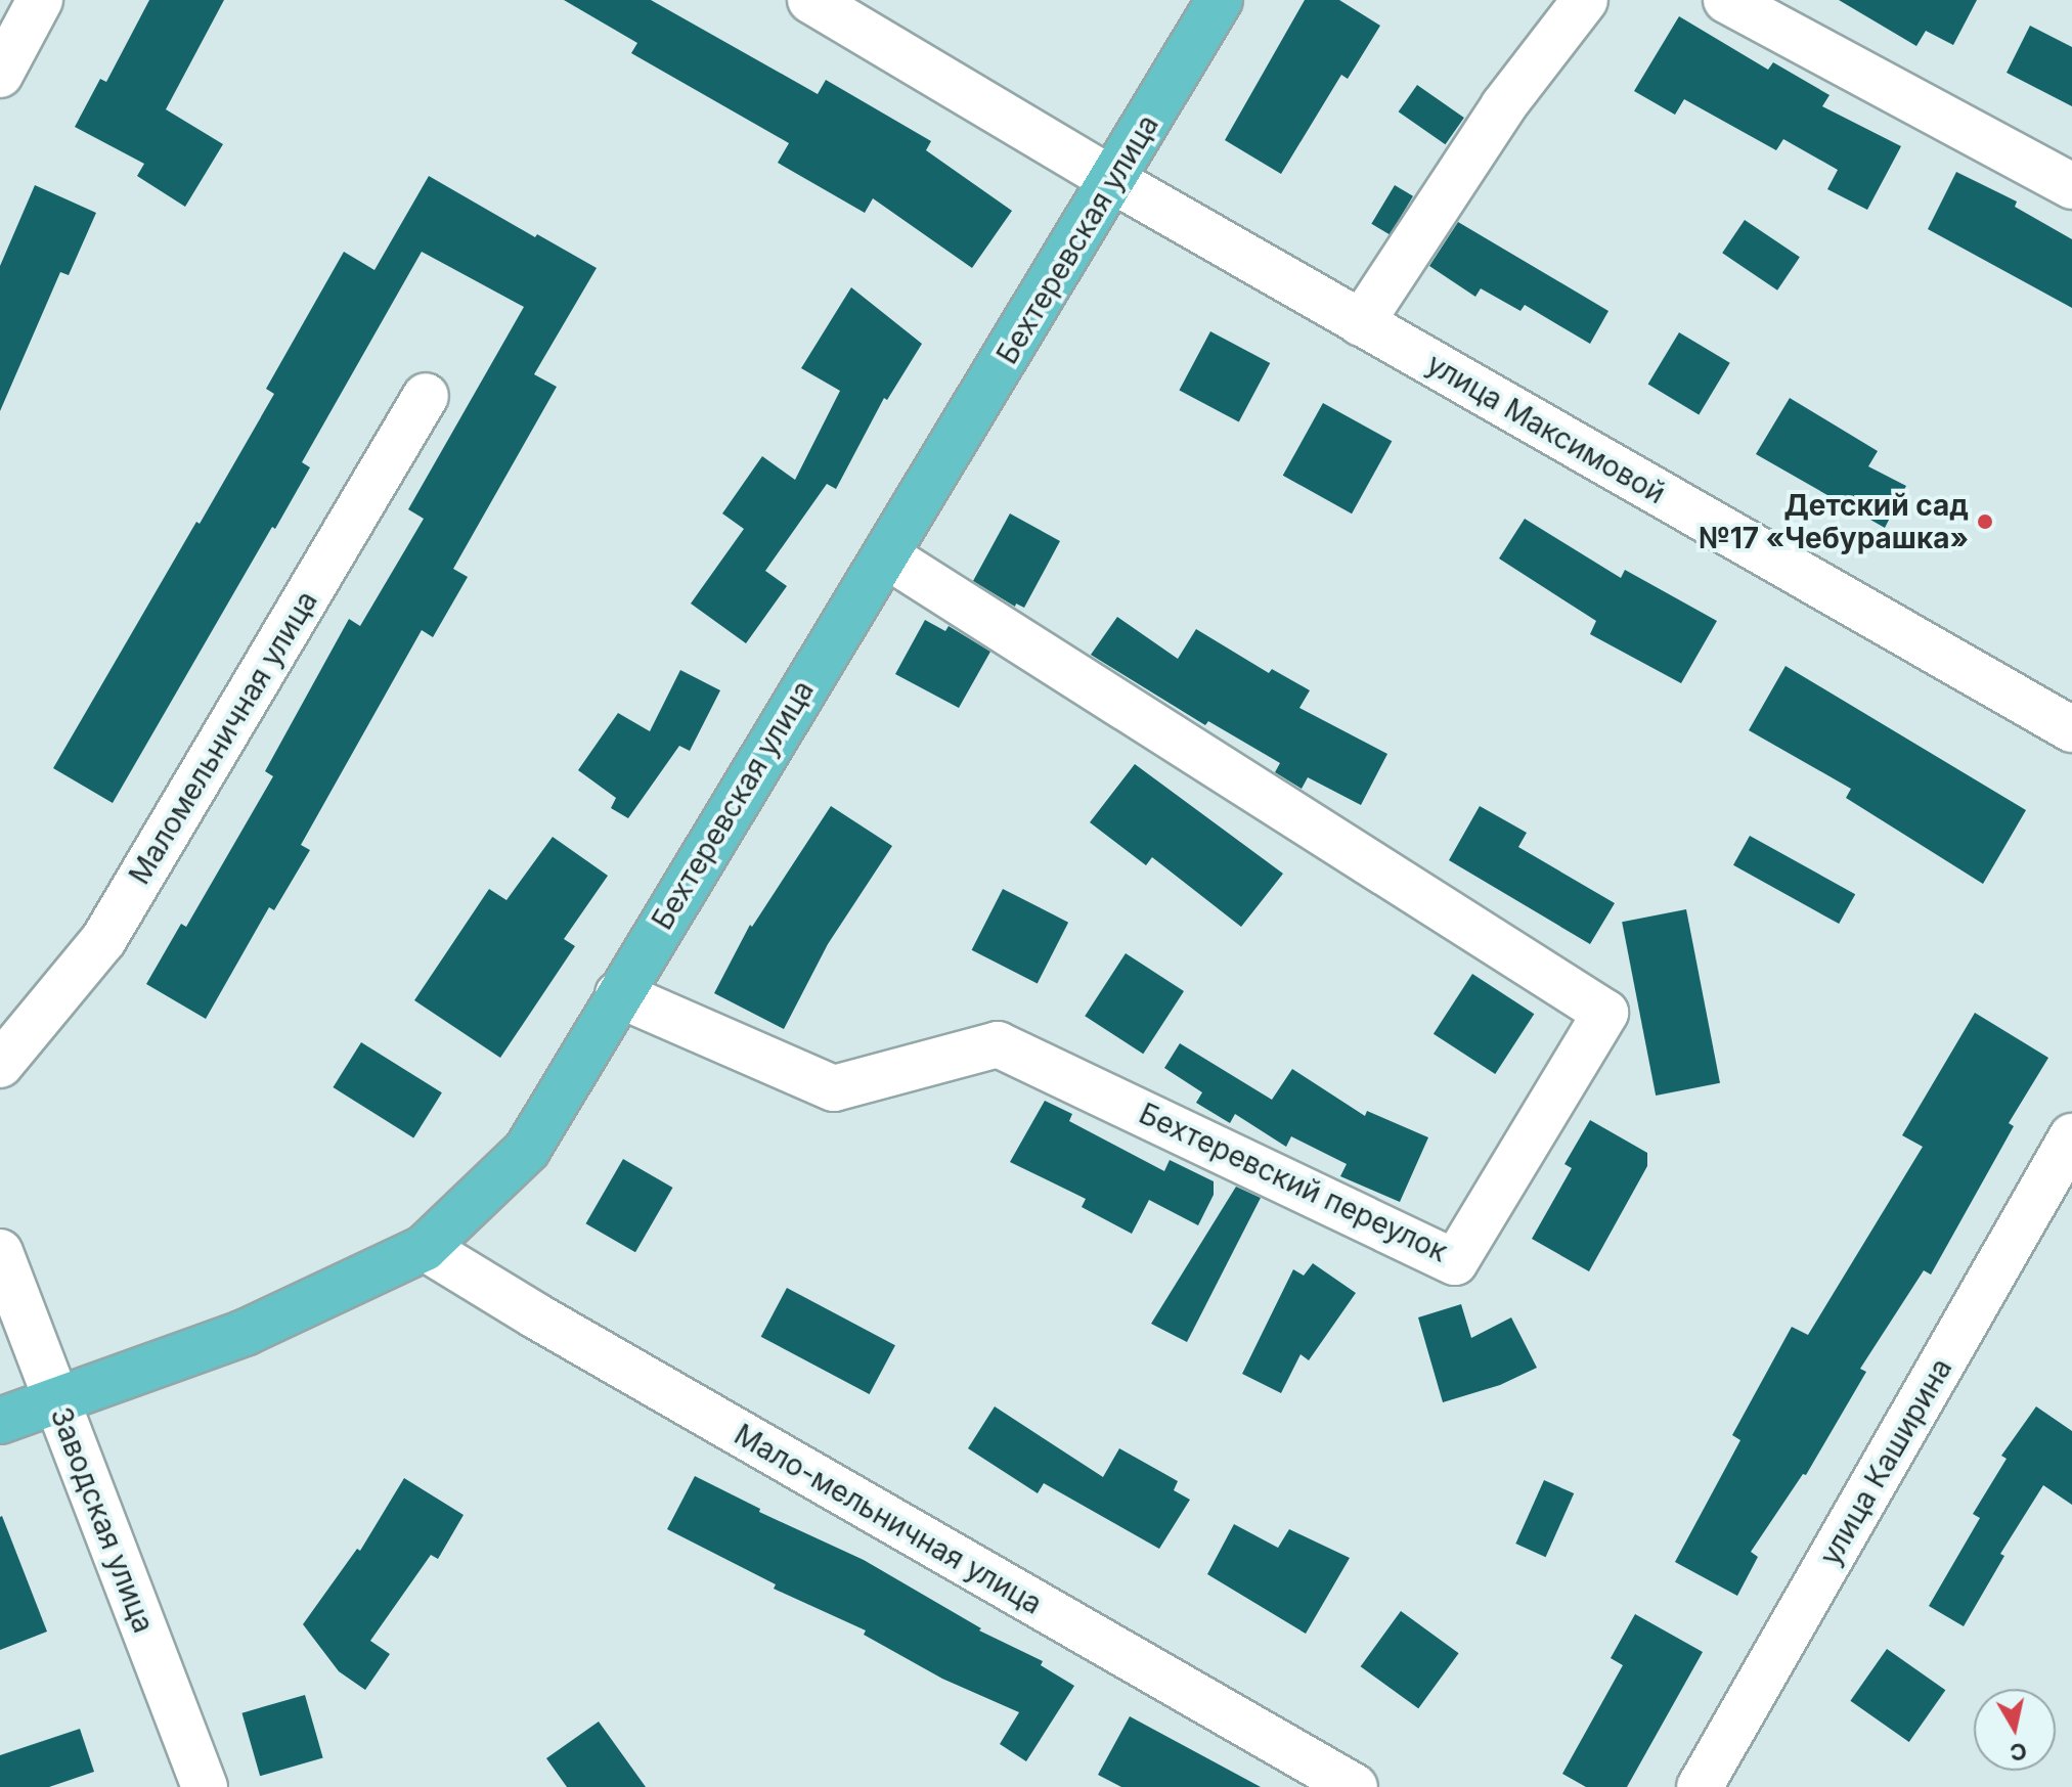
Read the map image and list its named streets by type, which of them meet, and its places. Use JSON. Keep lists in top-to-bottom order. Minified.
{"streets":{"main road":["Бехтеревская улица"],"street":["улица Максимовой","Маломельничная улица","Бехтеревский переулок","улица Каширина","Мало-мельничная улица","Заводская улица"]},"crossings":[["Бехтеревская улица","улица Максимовой"],["Бехтеревская улица","Бехтеревский переулок"],["Бехтеревская улица","Мало-мельничная улица"],["Бехтеревская улица","Заводская улица"]],"places":["Детский сад №17 «Чебурашка»"],"north":"bottom"}
